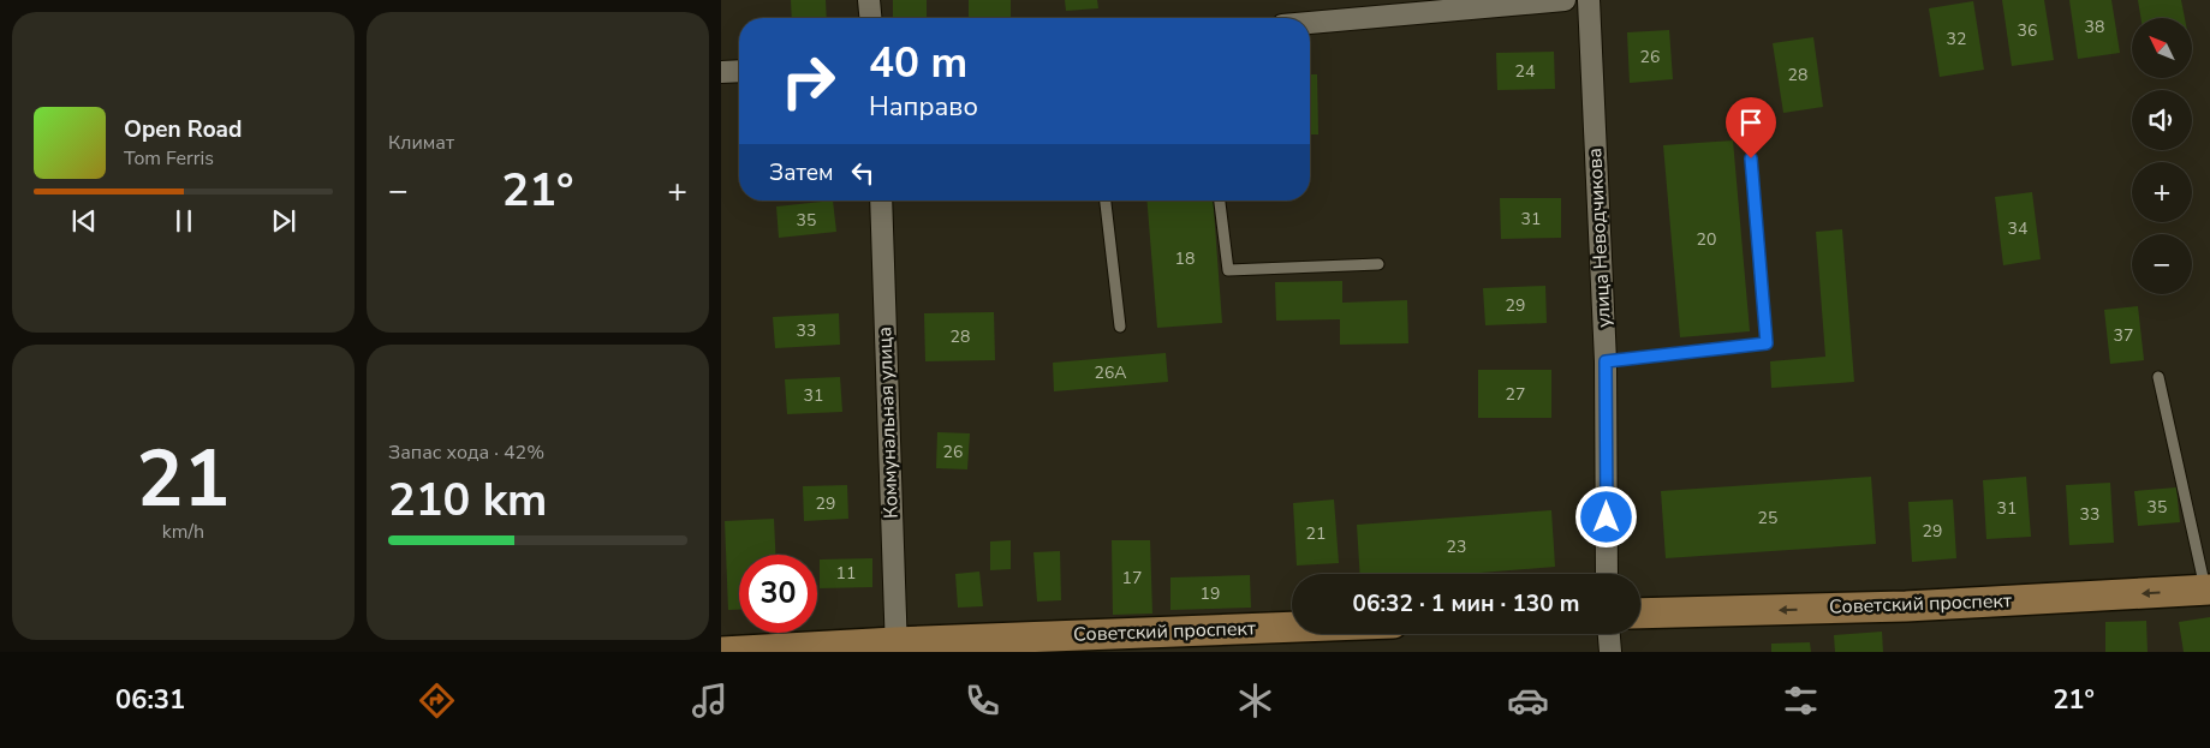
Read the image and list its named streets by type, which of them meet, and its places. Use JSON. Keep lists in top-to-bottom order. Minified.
{"streets":{"street":["улица Неводчикова","Коммунальная улица","Советский проспект"]},"crossings":[["Коммунальная улица","Советский проспект"]],"one_way":["Советский проспект"],"house_numbers":["38","36","32","26","24","28","31","35","34","20","18","29","33","37","28","26А","27","31","26","29","35","31","33","25","29","21","23","11","17","19"],"north":"top left","page":{"tile":["Климат",["21","km/h"],["Запас хода · 42%","210 km"]],"map_buttons":["+","−"],"turn":["40 m","Направо"],"song":["Open Road","Tom Ferris"],"then":"Затем","heat":["−","21°","+"],"limit":"30","trip":"06:32 · 1 мин · 130 m","tabs":["06:31","21°"]}}
